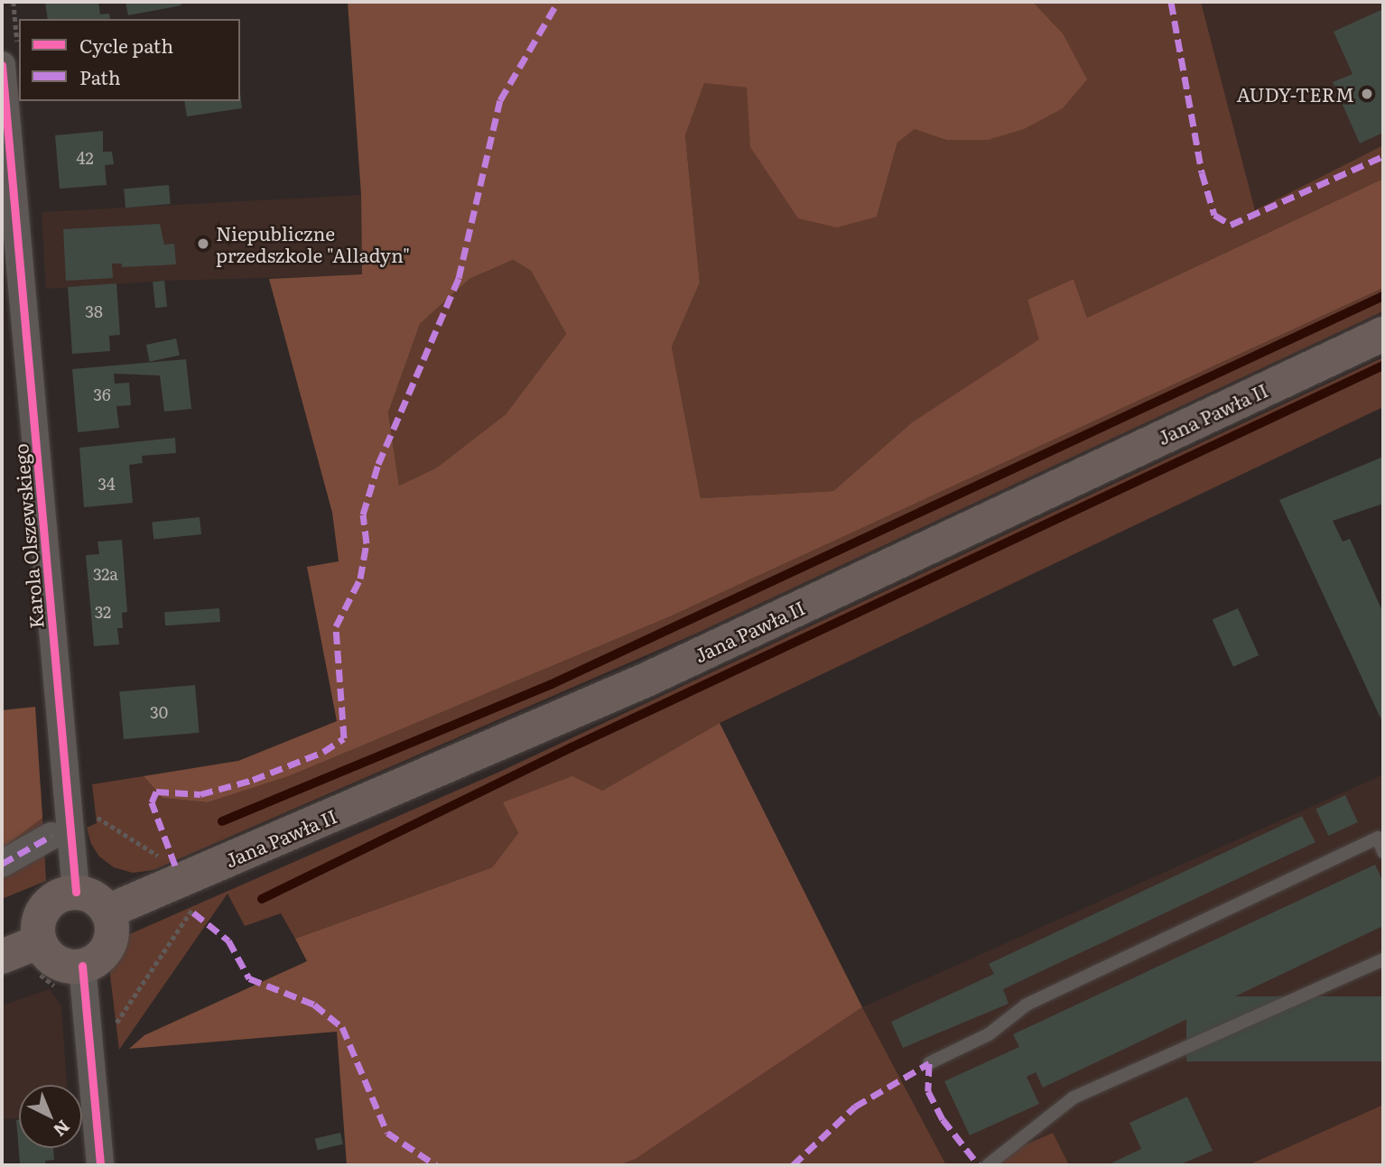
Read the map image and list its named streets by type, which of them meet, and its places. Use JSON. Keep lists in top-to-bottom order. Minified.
{"streets":{"main road":["Jana Pawła II"],"street":["Karola Olszewskiego"]},"crossings":[["Jana Pawła II","Karola Olszewskiego"]],"places":["AUDY-TERM","Niepubliczne przedszkole \"Alladyn\""],"house_numbers":["42","38","36","34","32a","32","30"],"legend":["Cycle path","Path"],"north":"bottom right"}
